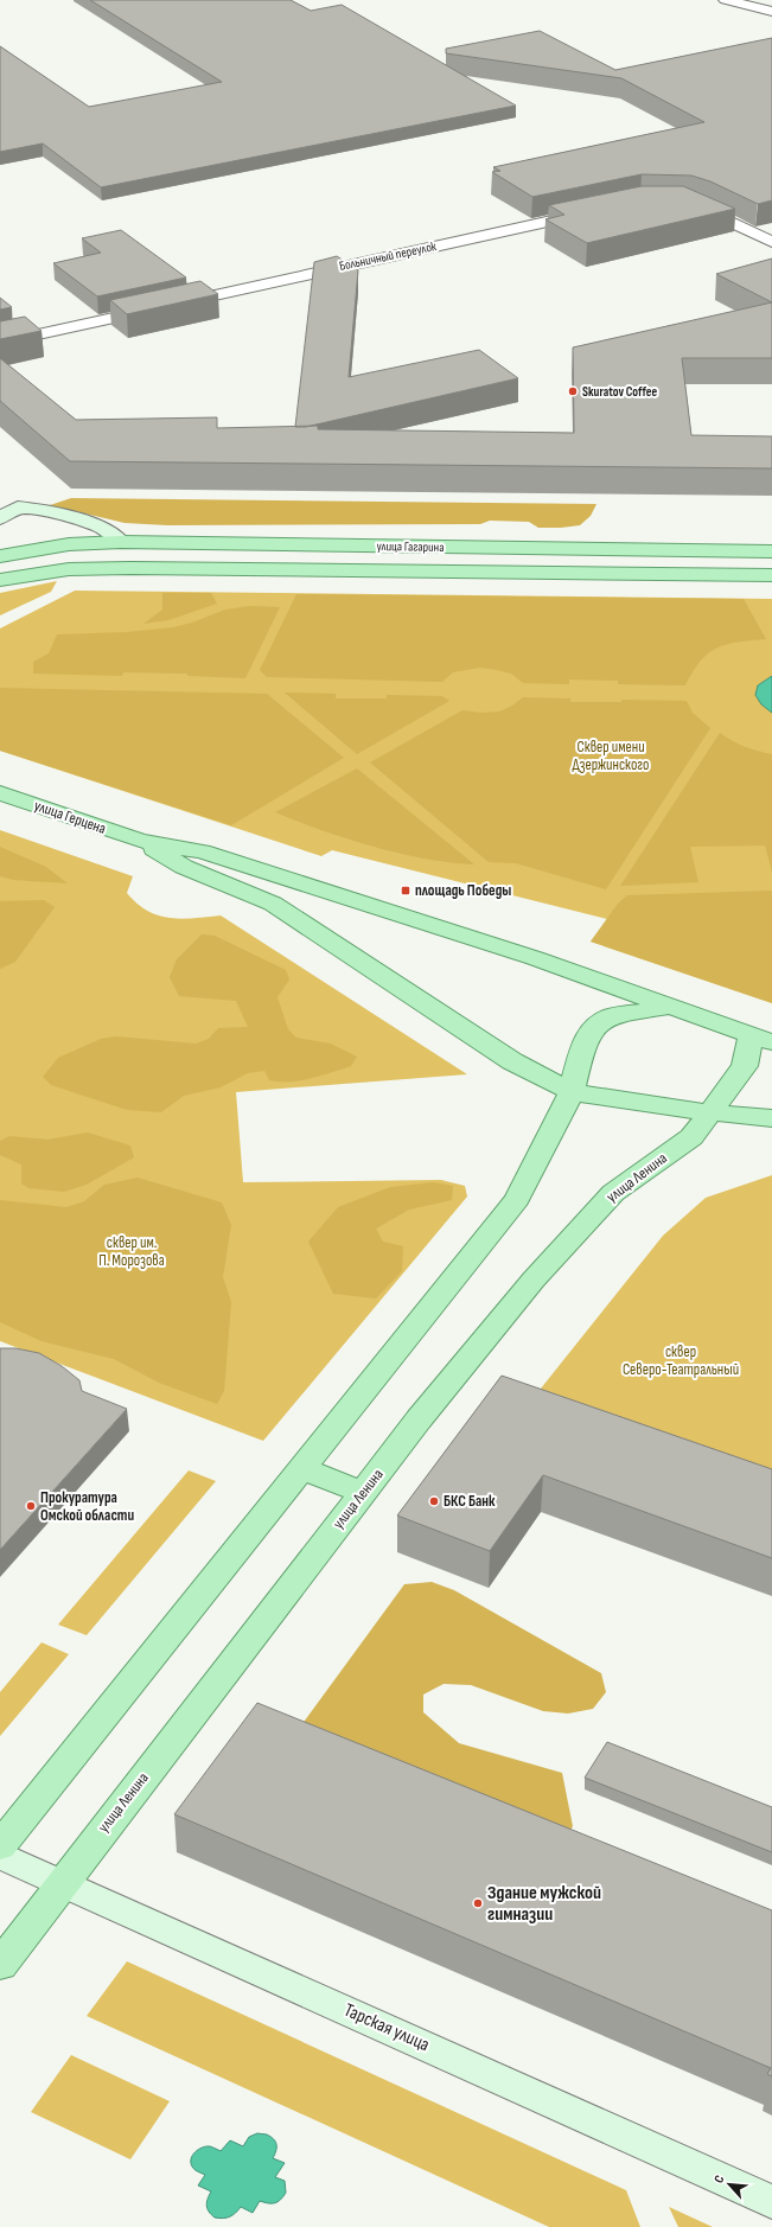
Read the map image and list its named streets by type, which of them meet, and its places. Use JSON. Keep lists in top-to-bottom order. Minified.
{"streets":{"main road":["улица Гагарина","улица Герцена","улица Ленина"],"street":["Больничный переулок","Тарская улица"]},"crossings":[["улица Ленина","Тарская улица"]],"parks":["Сквер имени Дзержинского","сквер им. П. Морозова","сквер Северо-Театральный"],"places":{"other":["Skuratov Coffee","БКС Банк","Прокуратура Омской области","Здание мужской гимназии"],"transit":["площадь Победы"]},"north":"top left"}
